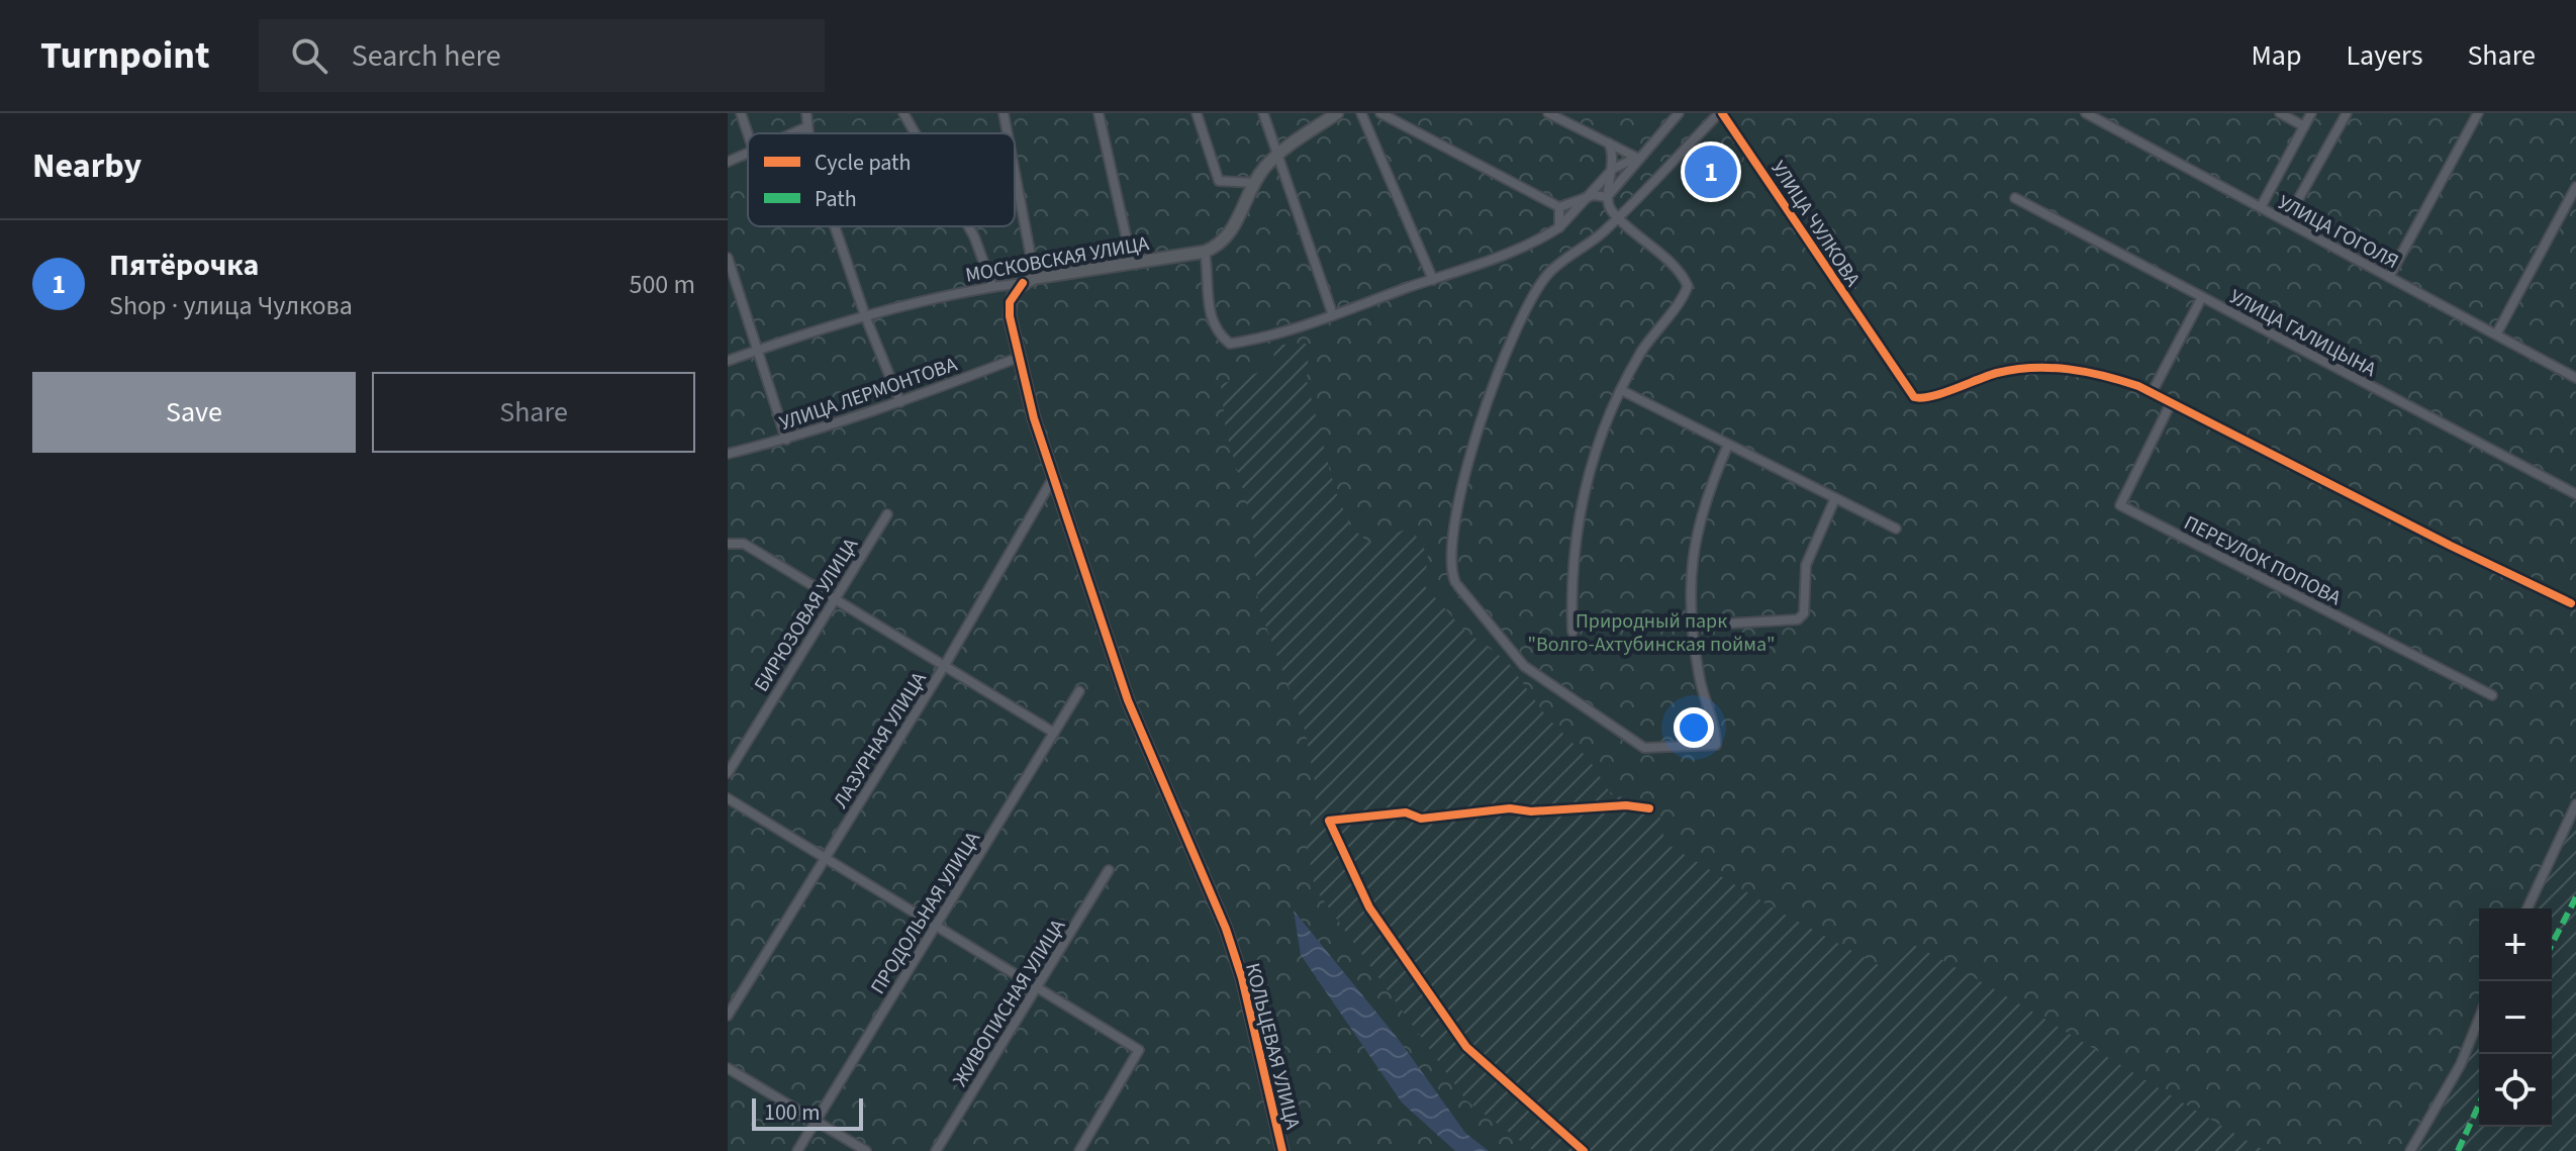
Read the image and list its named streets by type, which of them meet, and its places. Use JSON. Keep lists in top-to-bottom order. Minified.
{"streets":{"street":["УЛИЦА ЧУЛКОВА","УЛИЦА ГОГОЛЯ","МОСКОВСКАЯ УЛИЦА","УЛИЦА ГАЛИЦЫНА","УЛИЦА ЛЕРМОНТОВА","ПЕРЕУЛОК ПОПОВА","БИРЮЗОВАЯ УЛИЦА","ЛАЗУРНАЯ УЛИЦА","ПРОДОЛЬНАЯ УЛИЦА","ЖИВОПИСНАЯ УЛИЦА","КОЛЬЦЕВАЯ УЛИЦА"]},"crossings":[["МОСКОВСКАЯ УЛИЦА","КОЛЬЦЕВАЯ УЛИЦА"],["УЛИЦА ЛЕРМОНТОВА","КОЛЬЦЕВАЯ УЛИЦА"],["ЛАЗУРНАЯ УЛИЦА","КОЛЬЦЕВАЯ УЛИЦА"]],"parks":["Природный парк \"Волго-Ахтубинская пойма\""],"legend":["Cycle path","Path"],"scale_bar":"100 m","page":{"header":"Turnpoint","search":"Search here","nav":["Map","Layers","Share"],"heading":"Nearby","pins":"1","list":[{"mark":"1","name":"Пятёрочка","note":"Shop · улица Чулкова","value":"500 m"}],"buttons":["Save","Share"],"map_buttons":["+","−"],"scale":"100 m"}}
